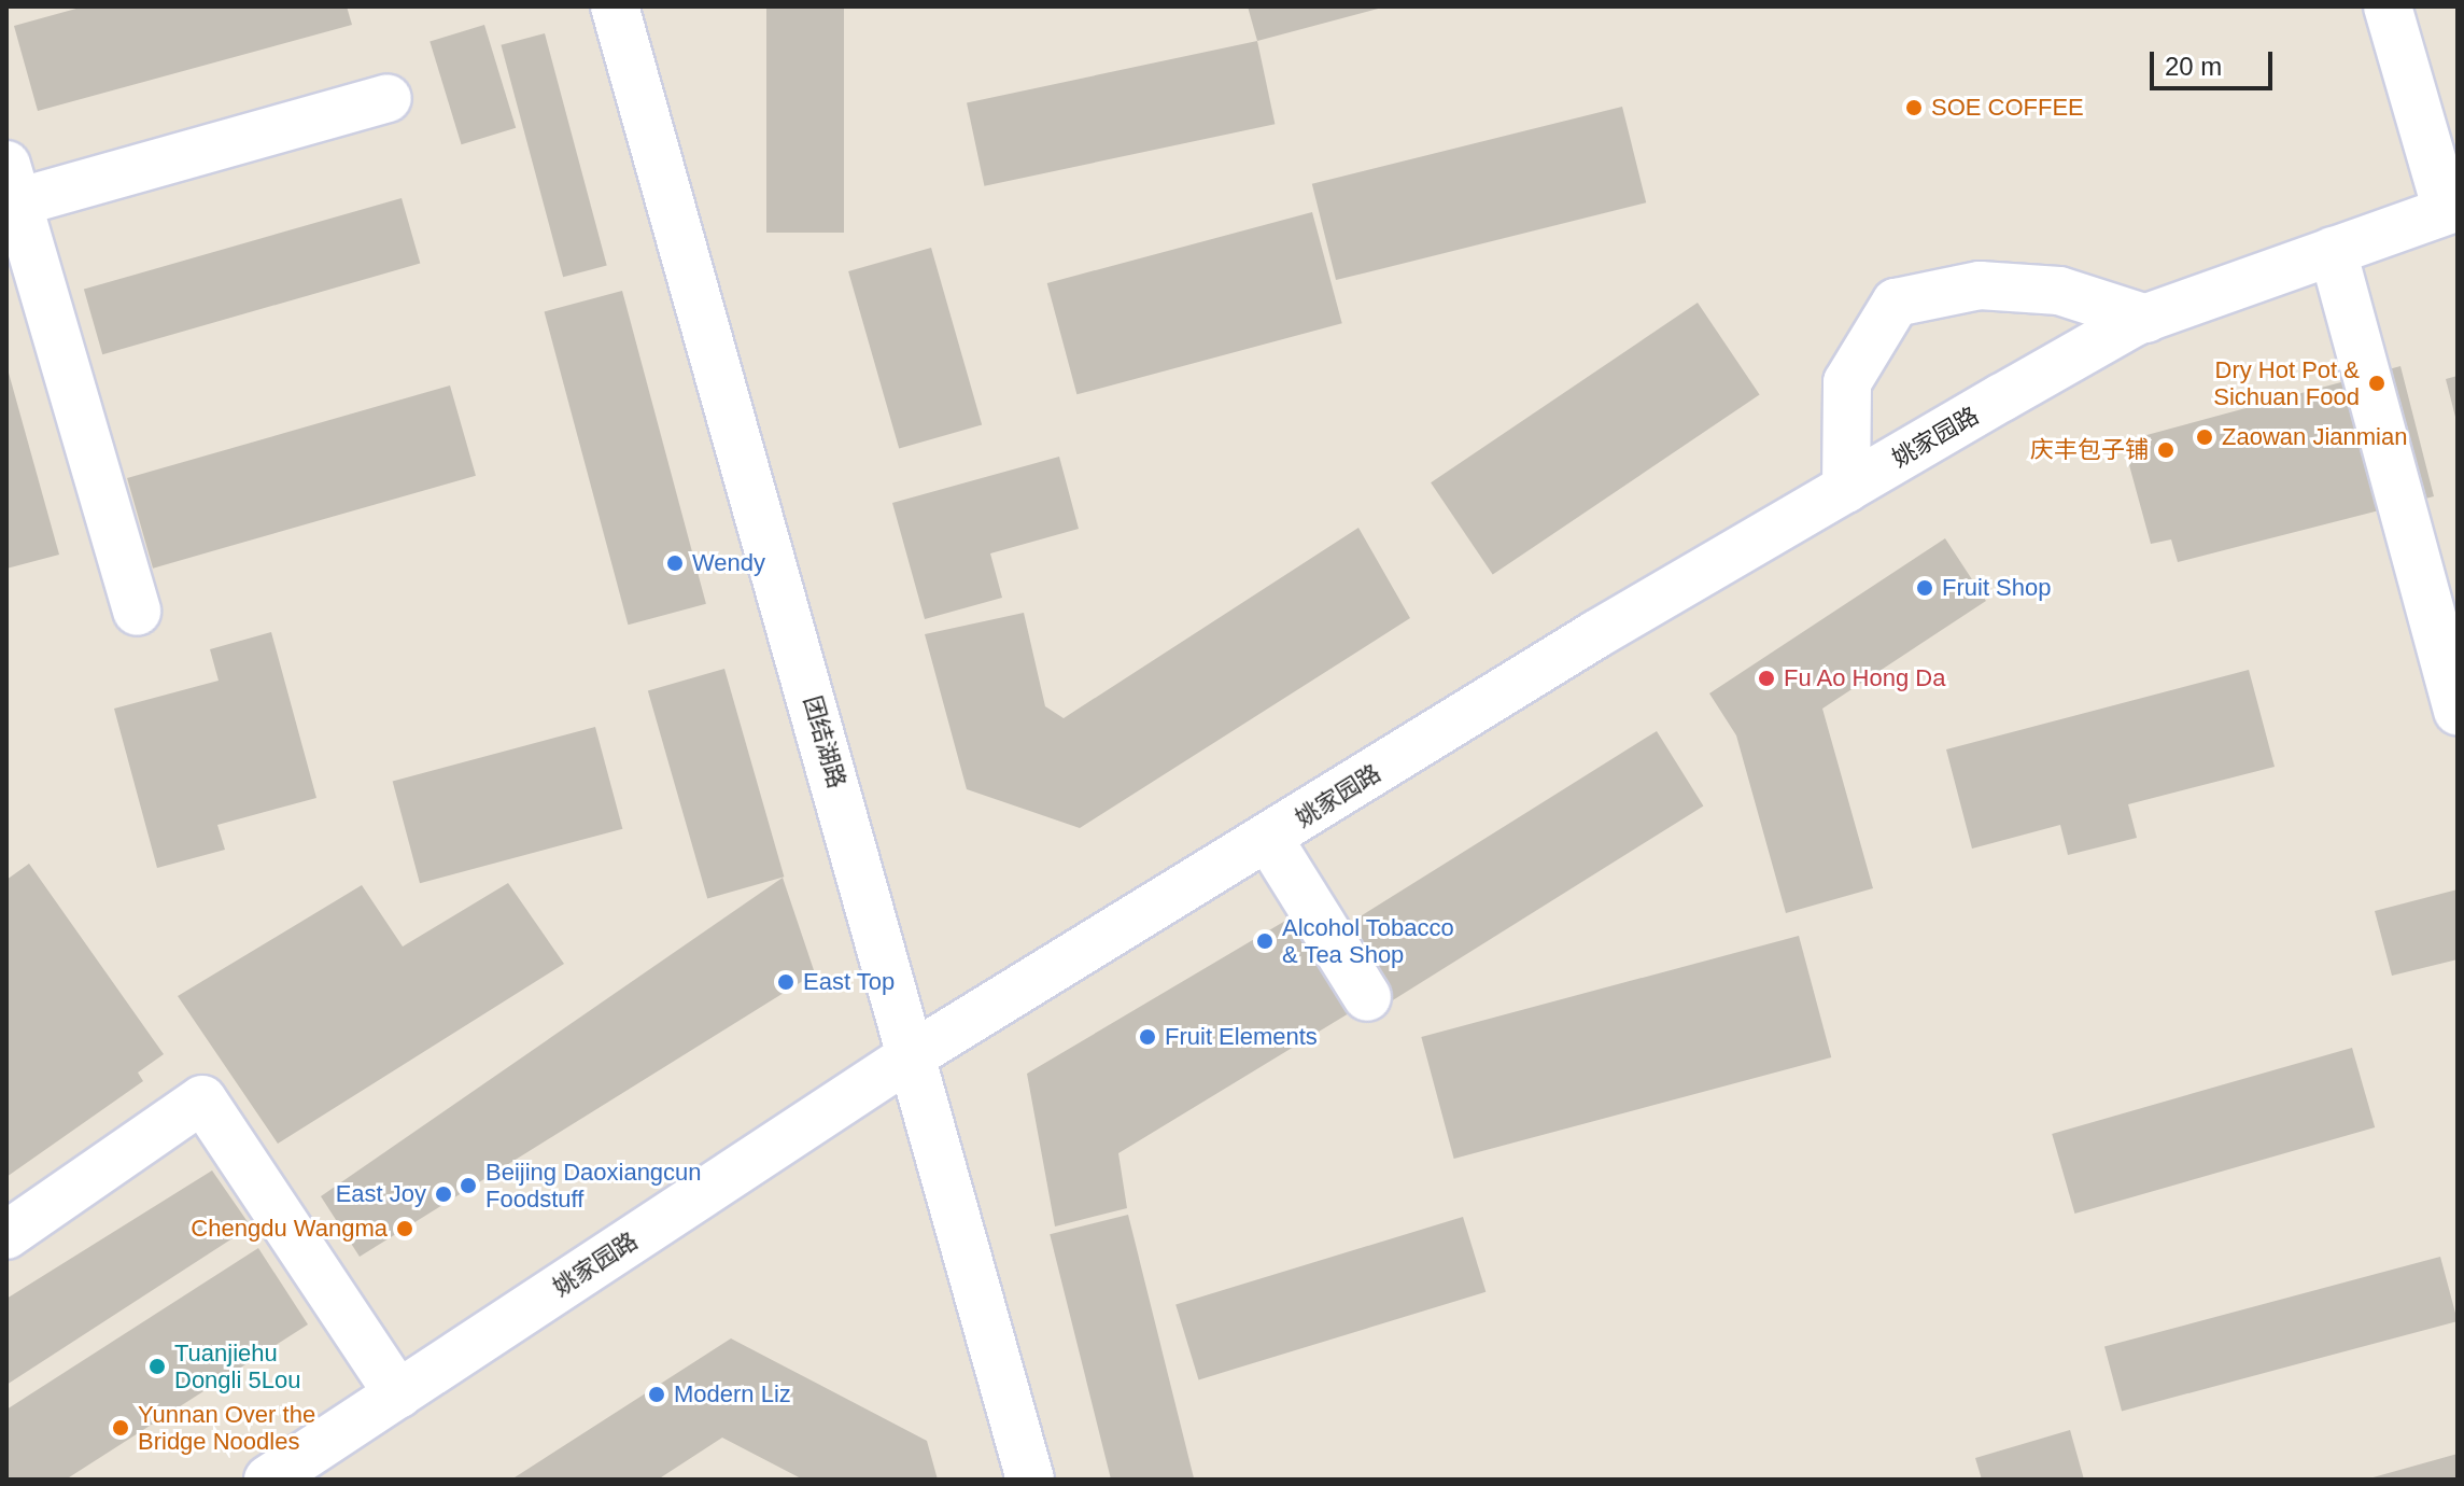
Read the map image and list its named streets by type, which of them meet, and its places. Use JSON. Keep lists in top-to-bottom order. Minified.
{"streets":{"street":["姚家园路","团结湖路"]},"crossings":[["姚家园路","团结湖路"]],"places":["SOE COFFEE","Dry Hot Pot & Sichuan Food","Zaowan Jianmian","庆丰包子铺","Wendy","Fruit Shop","Fu Ao Hong Da","Alcohol Tobacco & Tea Shop","East Top","Fruit Elements","Beijing Daoxiangcun Foodstuff","East Joy","Chengdu Wangma","Tuanjiehu Dongli 5Lou","Modern Liz","Yunnan Over the Bridge Noodles"],"scale_bar":"20 m"}
